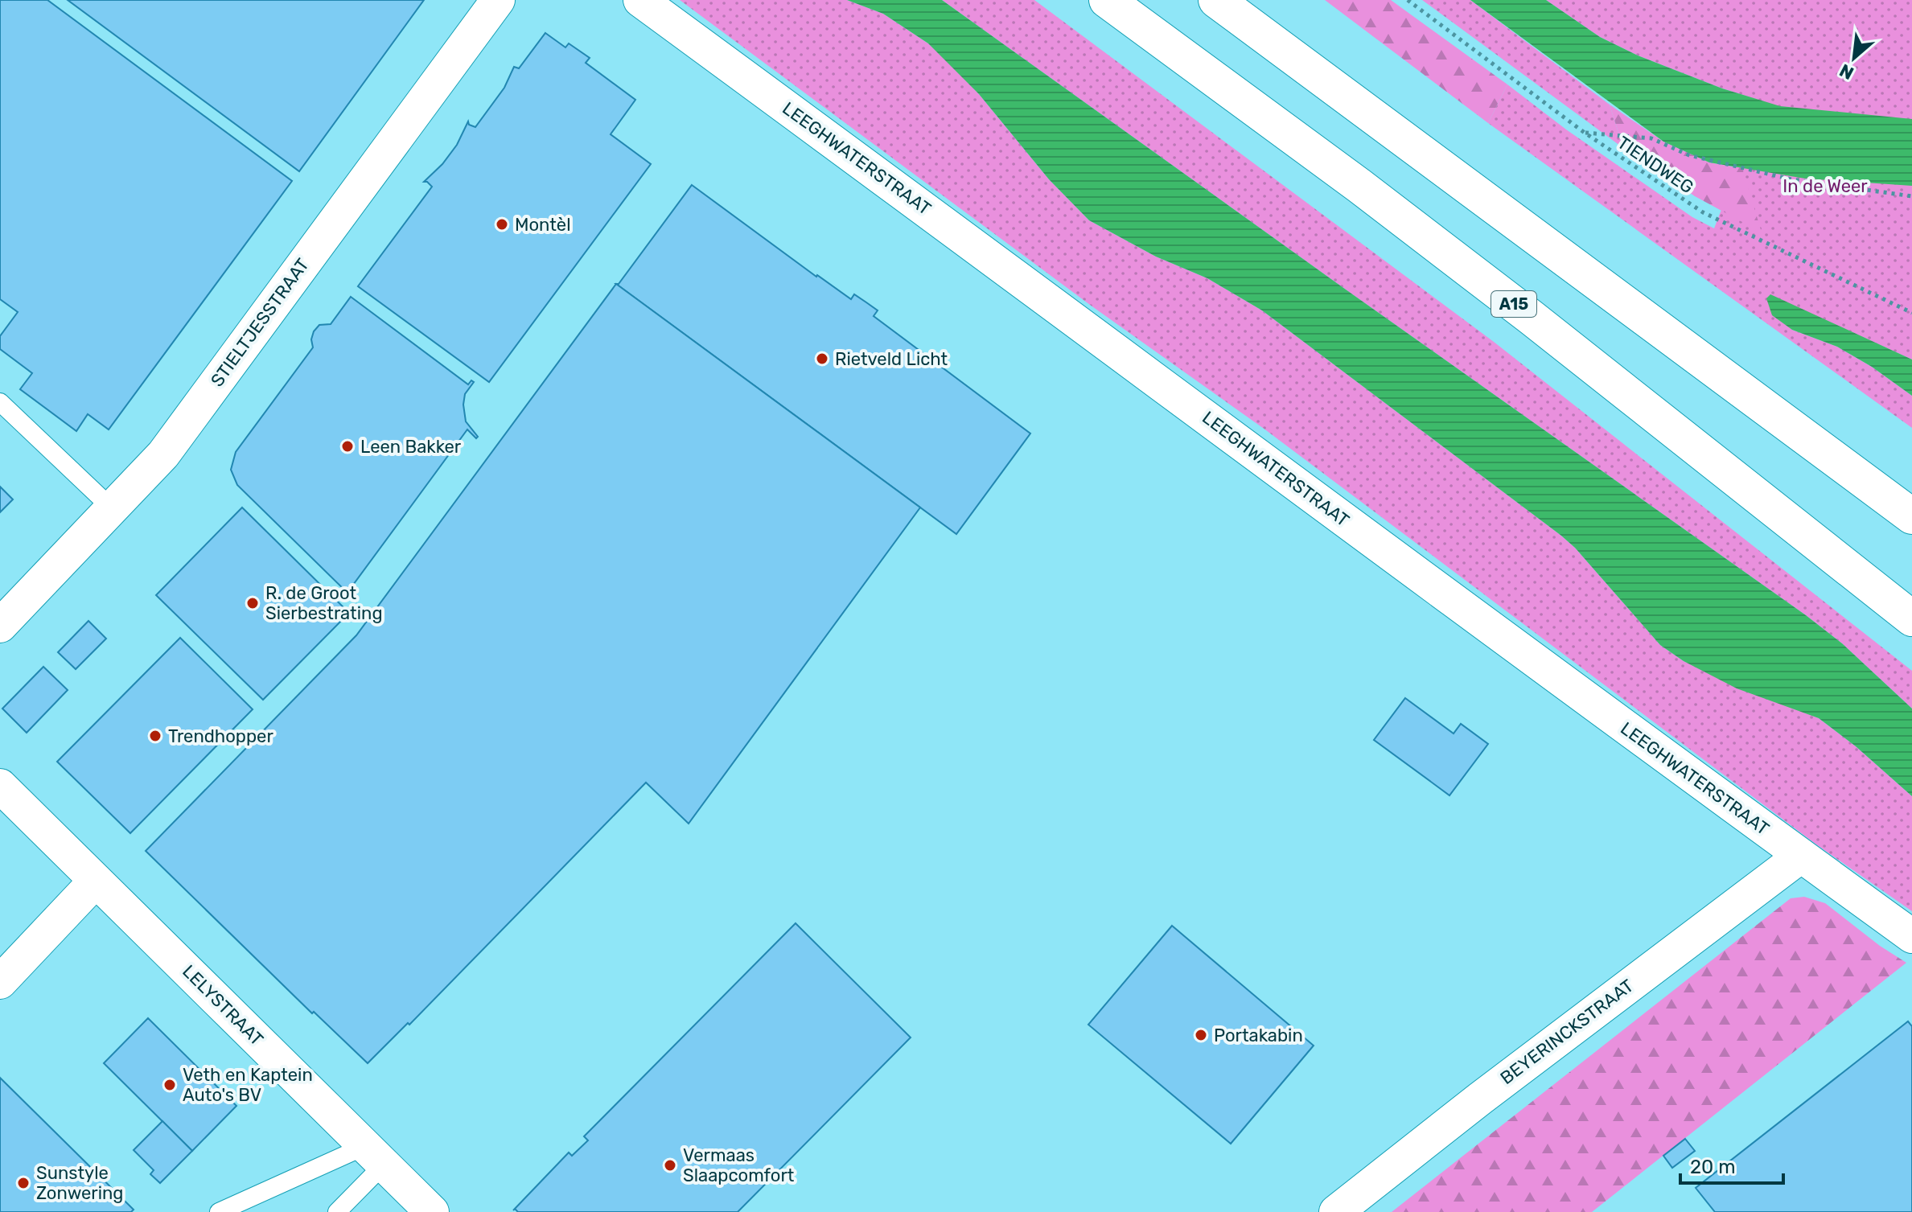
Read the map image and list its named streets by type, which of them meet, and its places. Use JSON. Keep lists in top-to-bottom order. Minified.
{"streets":{"highway":["A15"],"street":["LEEGHWATERSTRAAT","STIELTJESSTRAAT","LELYSTRAAT","BEYERINCKSTRAAT"],"path":["TIENDWEG"]},"crossings":[["LEEGHWATERSTRAAT","BEYERINCKSTRAAT"]],"parks":["In de Weer"],"places":["Montèl","Rietveld Licht","Leen Bakker","R. de Groot Sierbestrating","Trendhopper","Portakabin","Veth en Kaptein Auto's BV","Vermaas Slaapcomfort","Sunstyle Zonwering"],"scale_bar":"20 m","north":"bottom left"}
